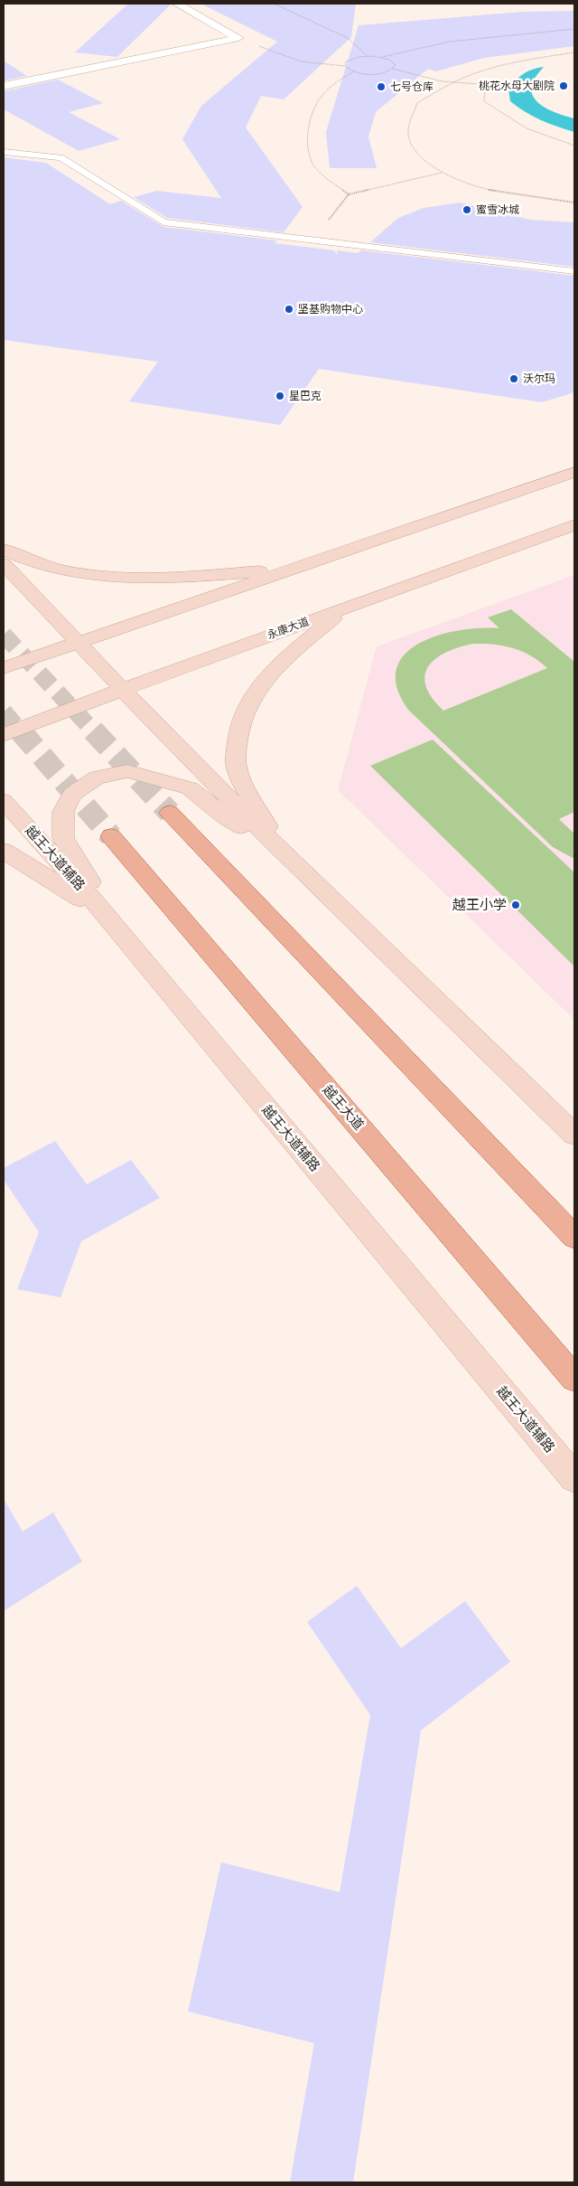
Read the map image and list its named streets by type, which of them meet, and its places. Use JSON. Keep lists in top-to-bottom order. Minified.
{"streets":{"main road":["永康大道","越王大道辅路","越王大道"]},"places":["桃花水母大剧院","七号仓库","蜜雪冰城","坚基购物中心","沃尔玛","星巴克","越王小学"]}
